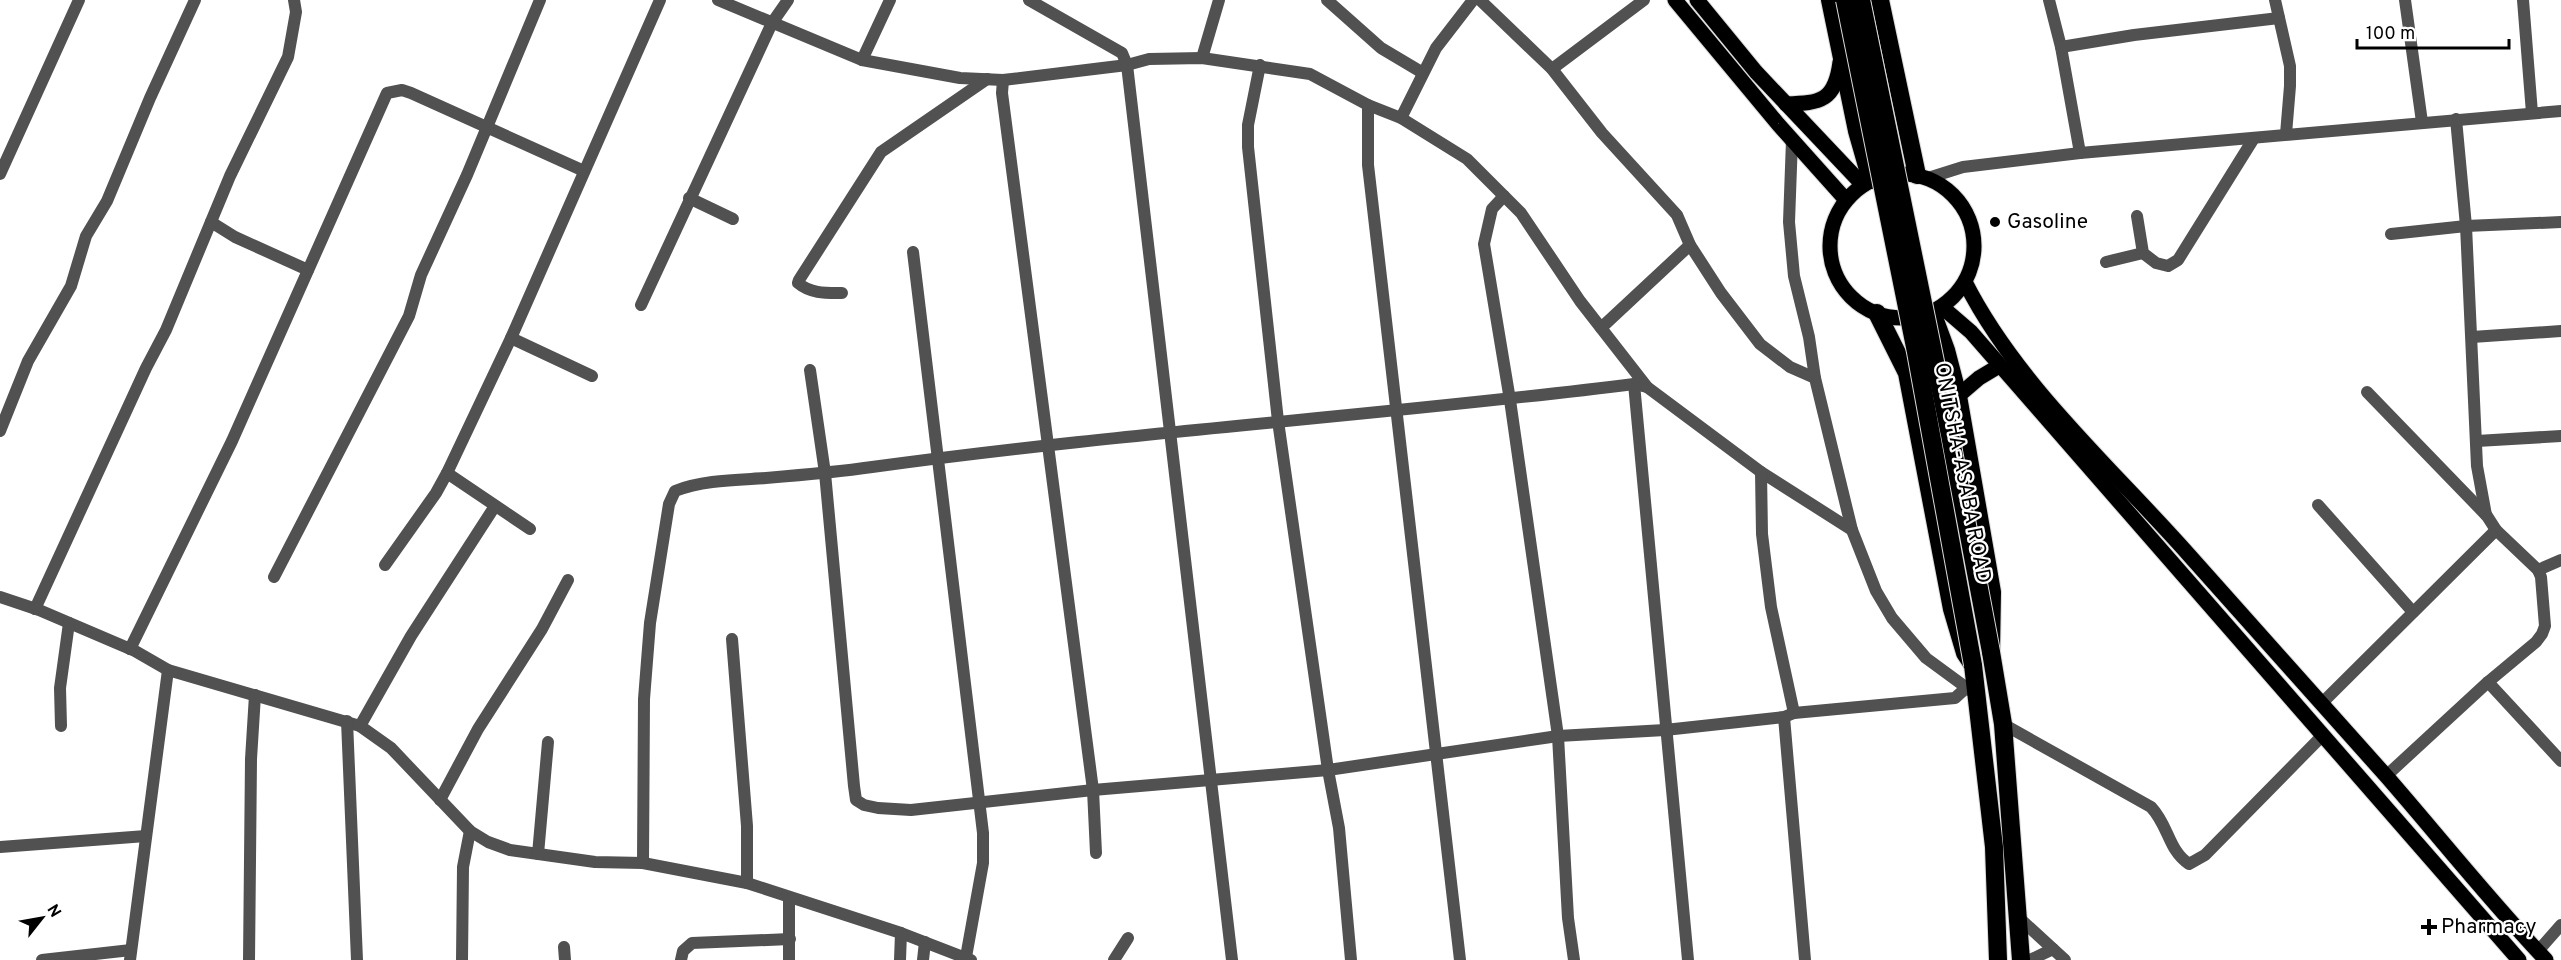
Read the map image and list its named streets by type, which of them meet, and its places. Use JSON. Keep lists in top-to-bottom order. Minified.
{"streets":{"highway":["ONITSHA-ASABA ROAD"]},"places":{"other":["Gasoline"],"health":["Pharmacy"]},"scale_bar":"100 m","north":"top right"}
